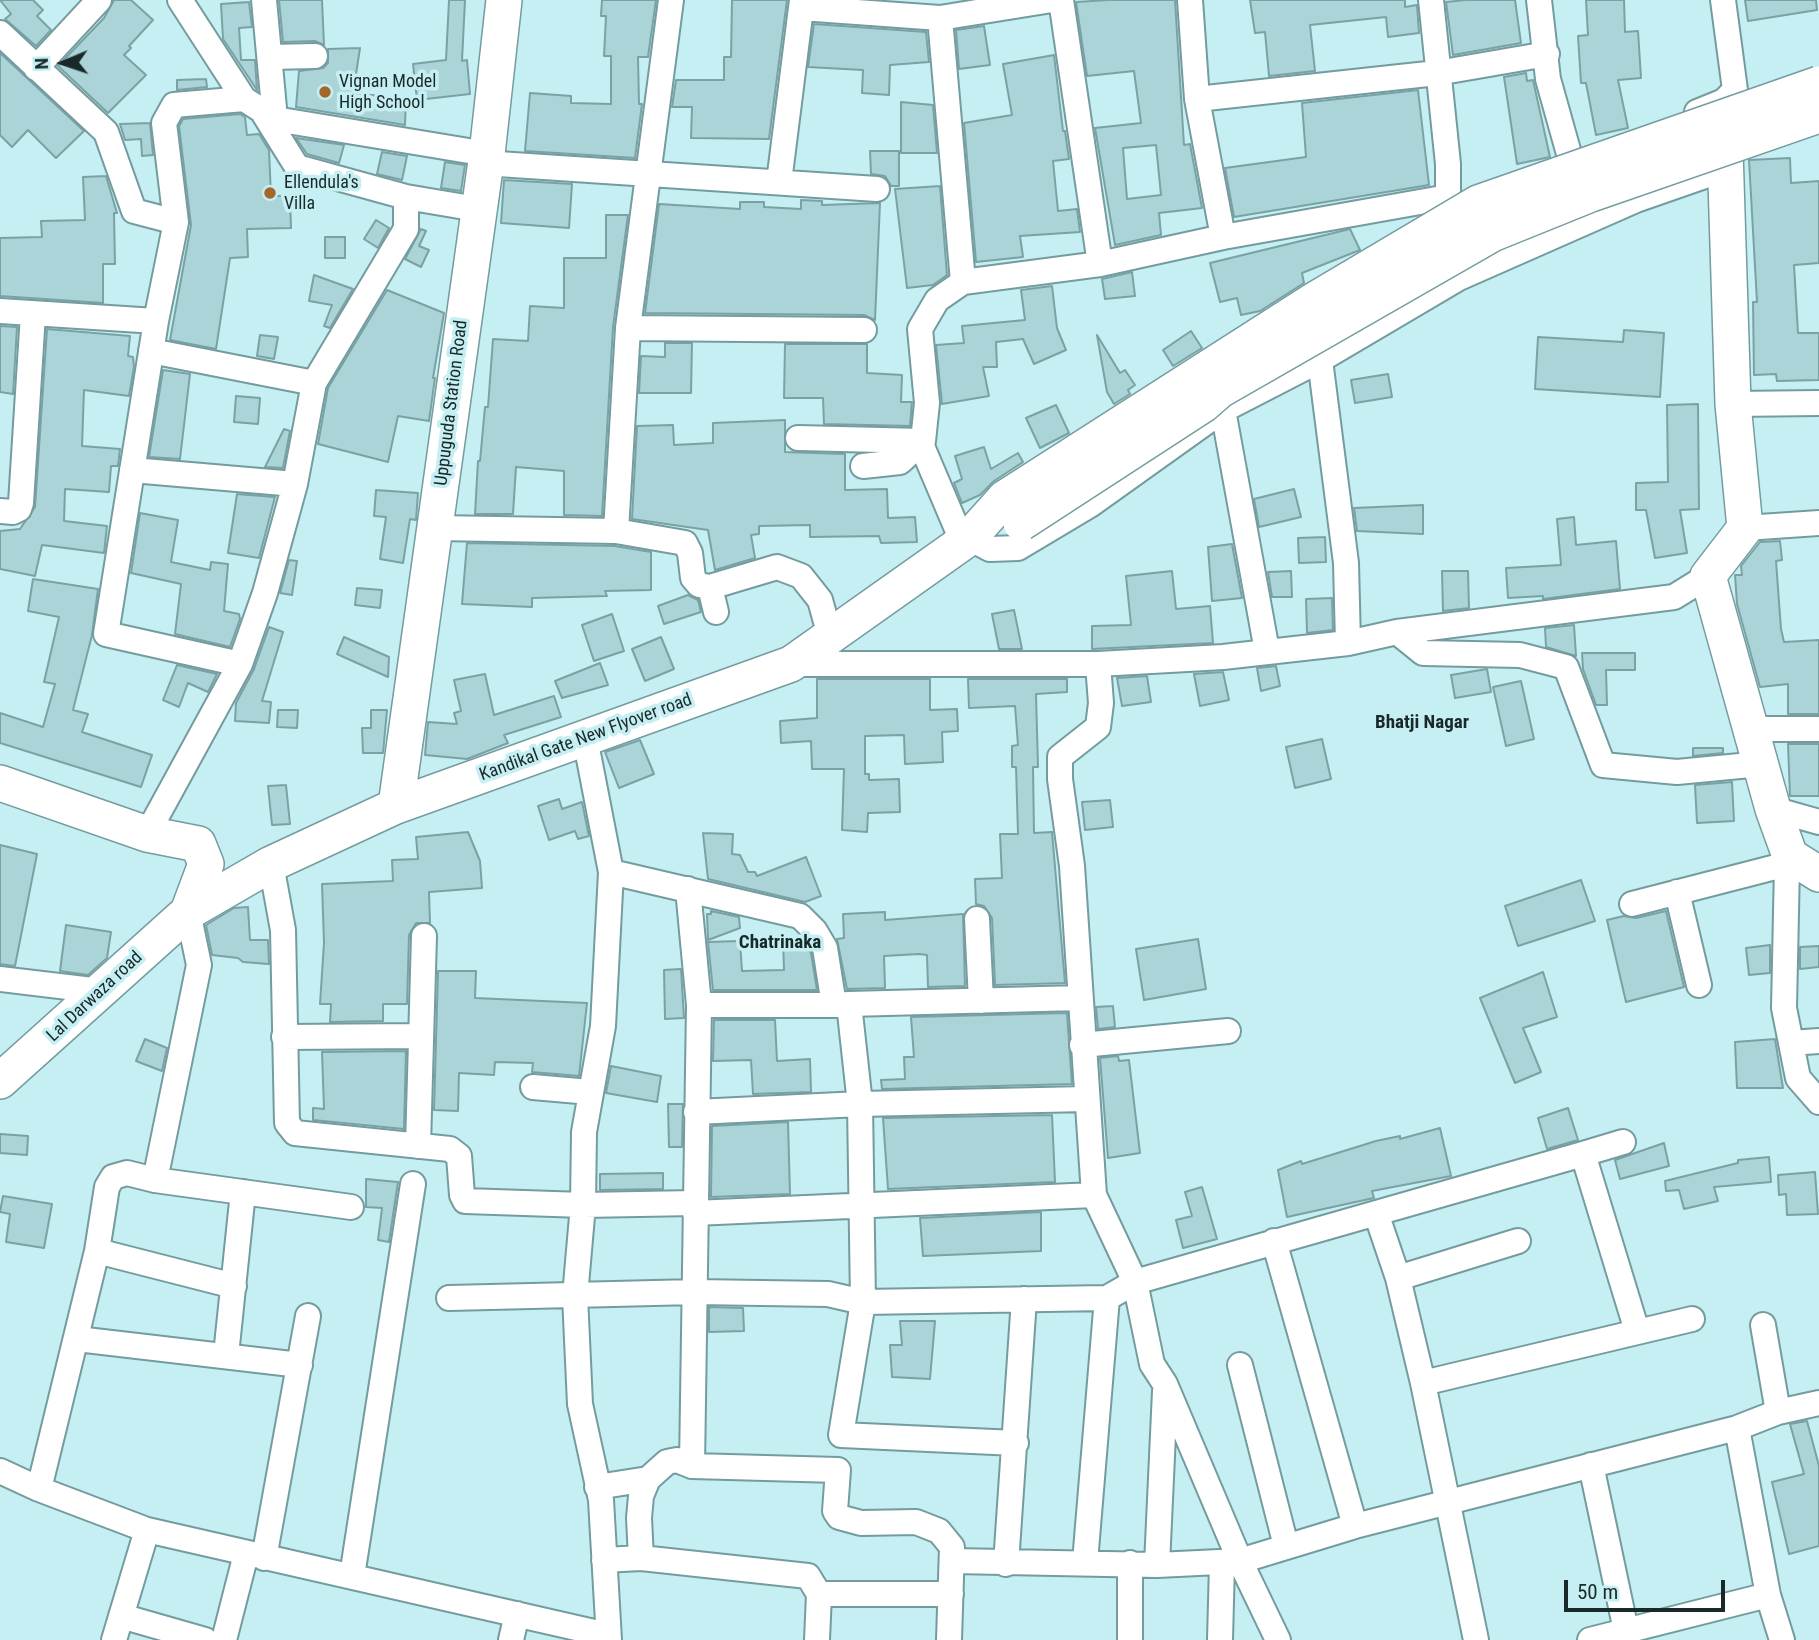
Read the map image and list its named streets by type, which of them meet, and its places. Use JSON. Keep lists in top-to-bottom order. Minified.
{"streets":{"main road":["Uppuguda Station Road","Kandikal Gate New Flyover road","Lal Darwaza road"]},"crossings":[["Uppuguda Station Road","Kandikal Gate New Flyover road"],["Kandikal Gate New Flyover road","Lal Darwaza road"]],"districts":["Bhatji Nagar","Chatrinaka"],"places":["Vignan Model High School","Ellendula's Villa"],"scale_bar":"50 m","north":"left"}
